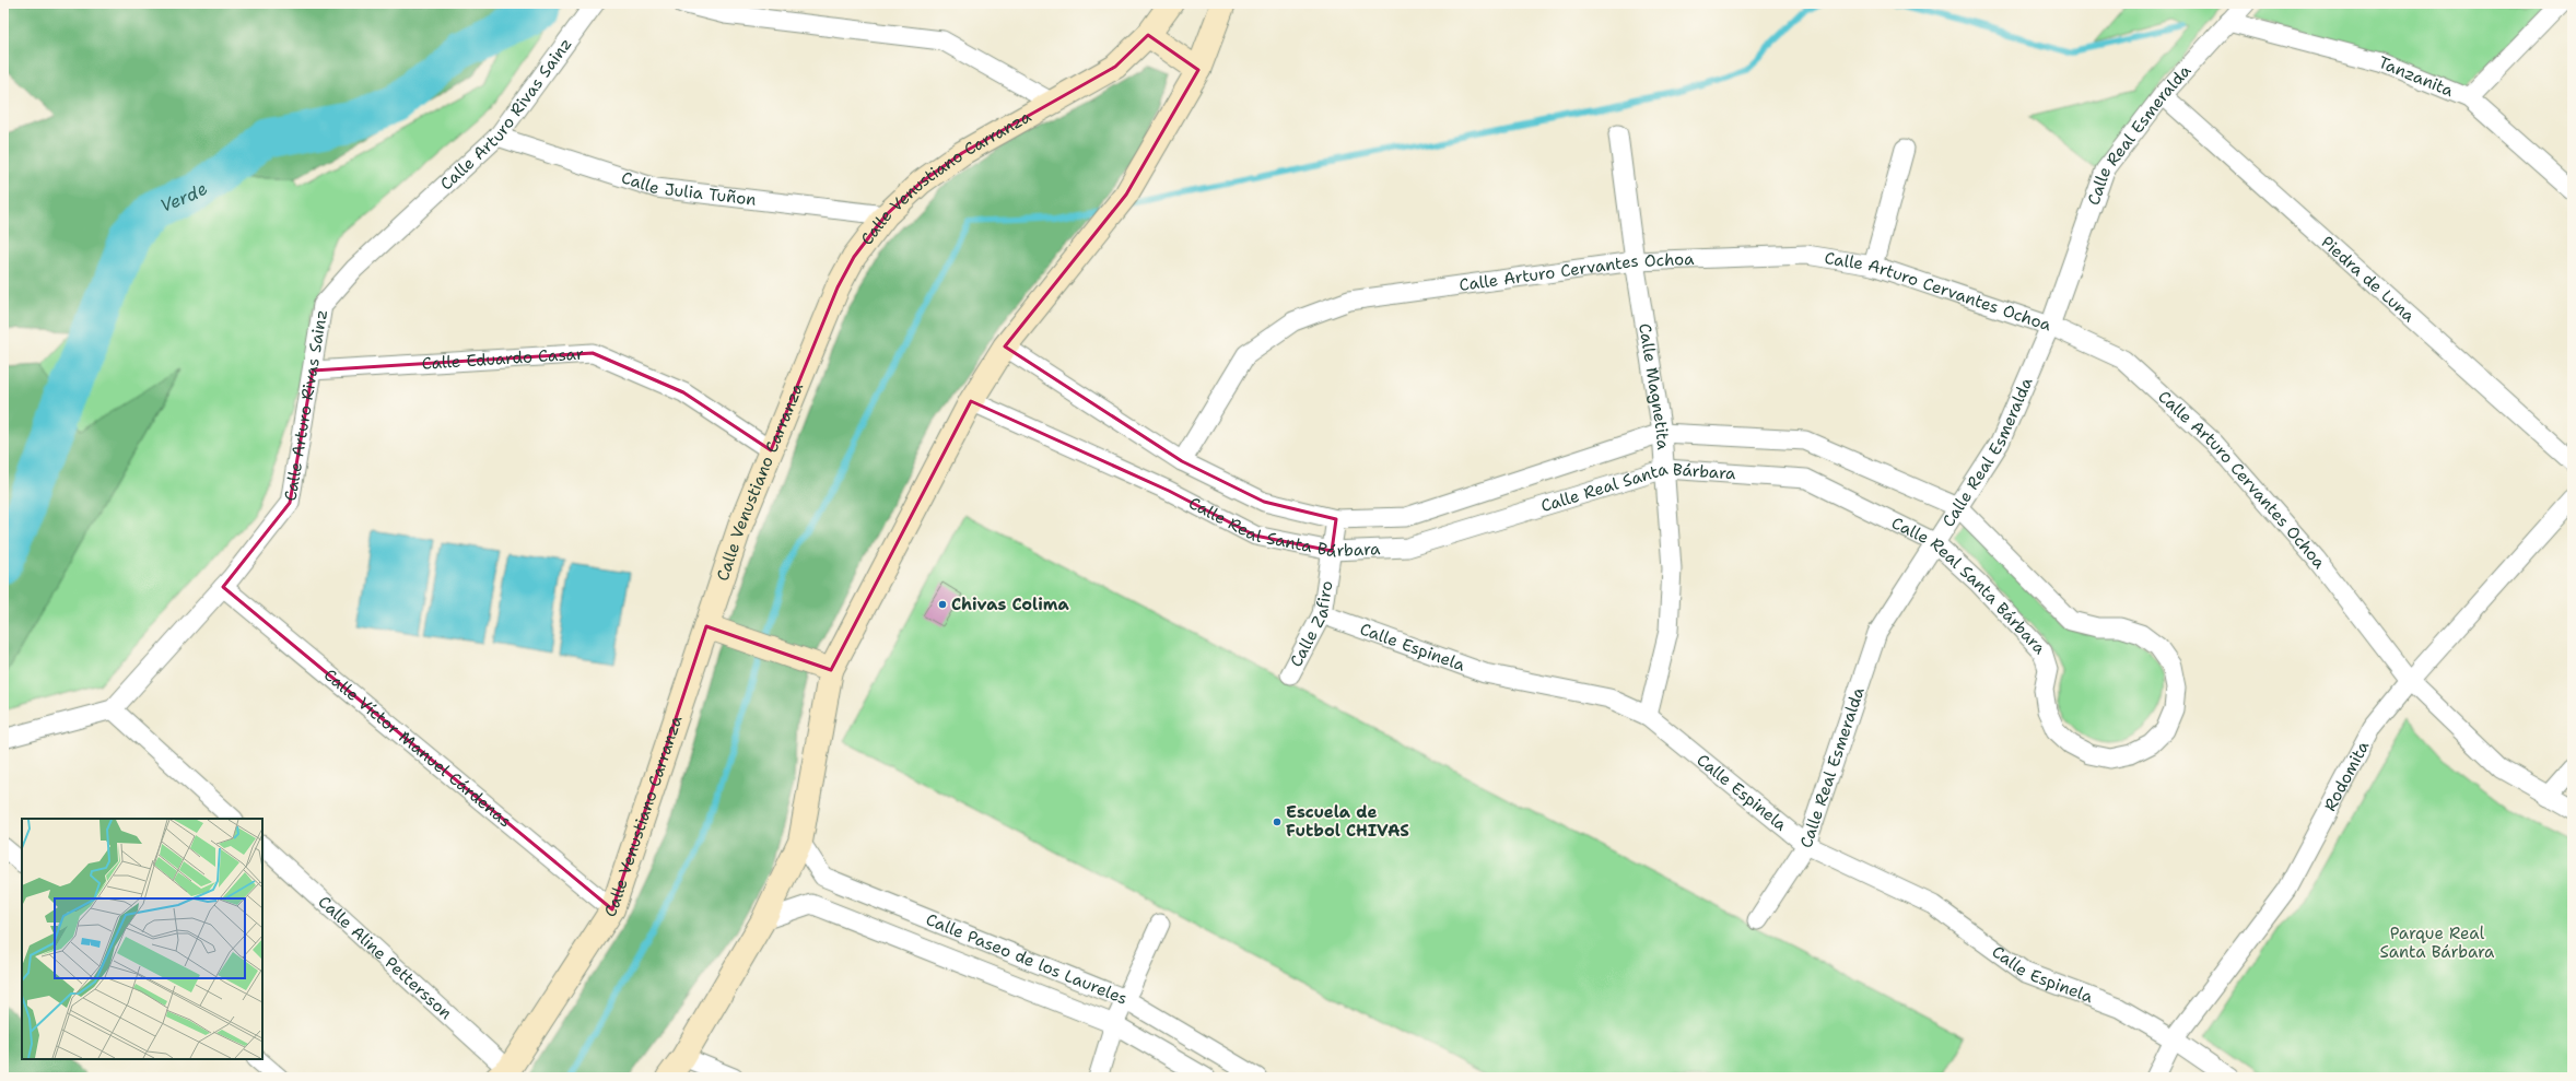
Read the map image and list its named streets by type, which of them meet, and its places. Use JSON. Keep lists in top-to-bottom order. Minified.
{"streets":{"street":["Tanzanita","Calle Arturo Rivas Sainz","Calle Real Esmeralda","Calle Venustiano Carranza","Calle Julia Tuñon","Calle Arturo Cervantes Ochoa","Piedra de Luna","Calle Eduardo Casar","Calle Magnetita","Calle Real Santa Bárbara","Calle Zafiro","Calle Espinela","Calle Víctor Manuel Cárdenas","Rodomita","Calle Aline Pettersson","Calle Paseo de los Laureles"]},"crossings":[["Tanzanita","Calle Real Esmeralda"],["Calle Arturo Rivas Sainz","Calle Julia Tuñon"],["Calle Arturo Rivas Sainz","Calle Eduardo Casar"],["Calle Arturo Rivas Sainz","Calle Víctor Manuel Cárdenas"],["Calle Real Esmeralda","Calle Arturo Cervantes Ochoa"],["Calle Real Esmeralda","Piedra de Luna"],["Calle Real Esmeralda","Calle Real Santa Bárbara"],["Calle Real Esmeralda","Calle Espinela"],["Calle Venustiano Carranza","Calle Julia Tuñon"],["Calle Venustiano Carranza","Calle Eduardo Casar"],["Calle Venustiano Carranza","Calle Víctor Manuel Cárdenas"],["Calle Venustiano Carranza","Calle Aline Pettersson"],["Calle Arturo Cervantes Ochoa","Calle Magnetita"],["Calle Arturo Cervantes Ochoa","Calle Real Santa Bárbara"],["Calle Arturo Cervantes Ochoa","Rodomita"],["Calle Magnetita","Calle Real Santa Bárbara"],["Calle Magnetita","Calle Espinela"],["Calle Real Santa Bárbara","Calle Zafiro"],["Calle Zafiro","Calle Espinela"],["Calle Espinela","Rodomita"]],"water":["Verde"],"parks":["Parque Real Santa Bárbara"],"places":["Chivas Colima","Escuela de Futbol CHIVAS"]}
